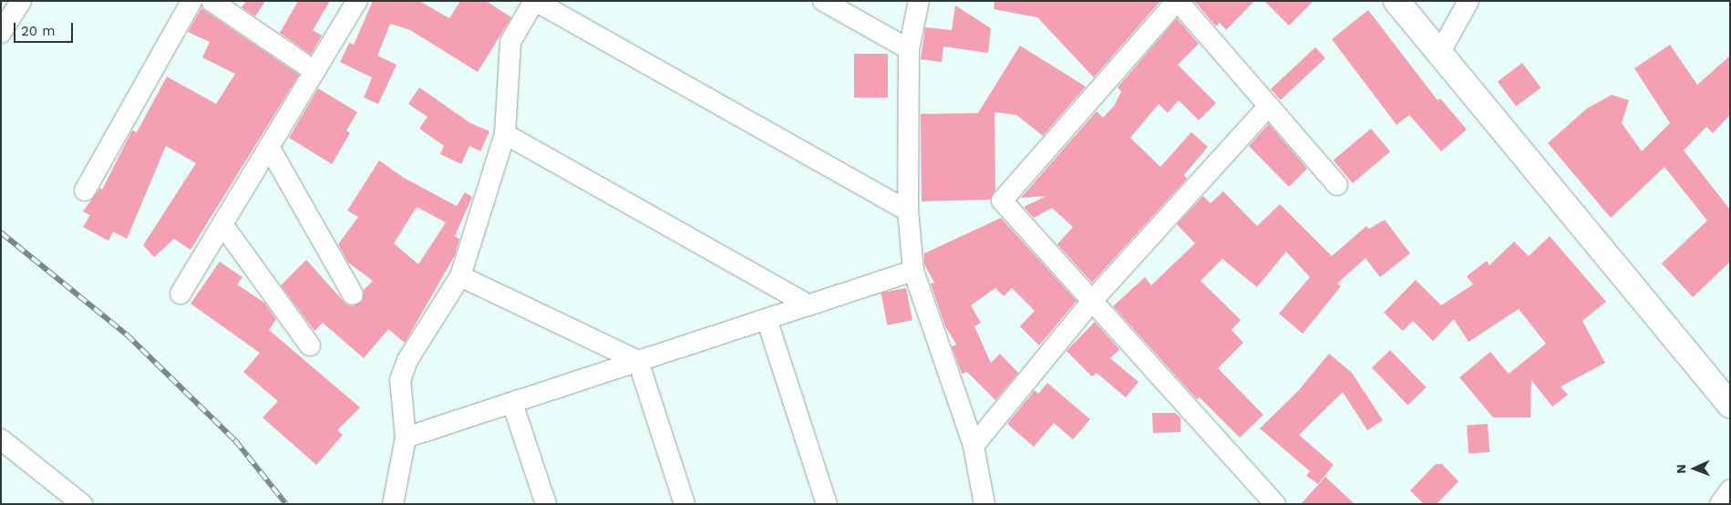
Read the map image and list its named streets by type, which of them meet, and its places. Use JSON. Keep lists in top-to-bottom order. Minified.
{"scale_bar":"20 m","north":"left"}
